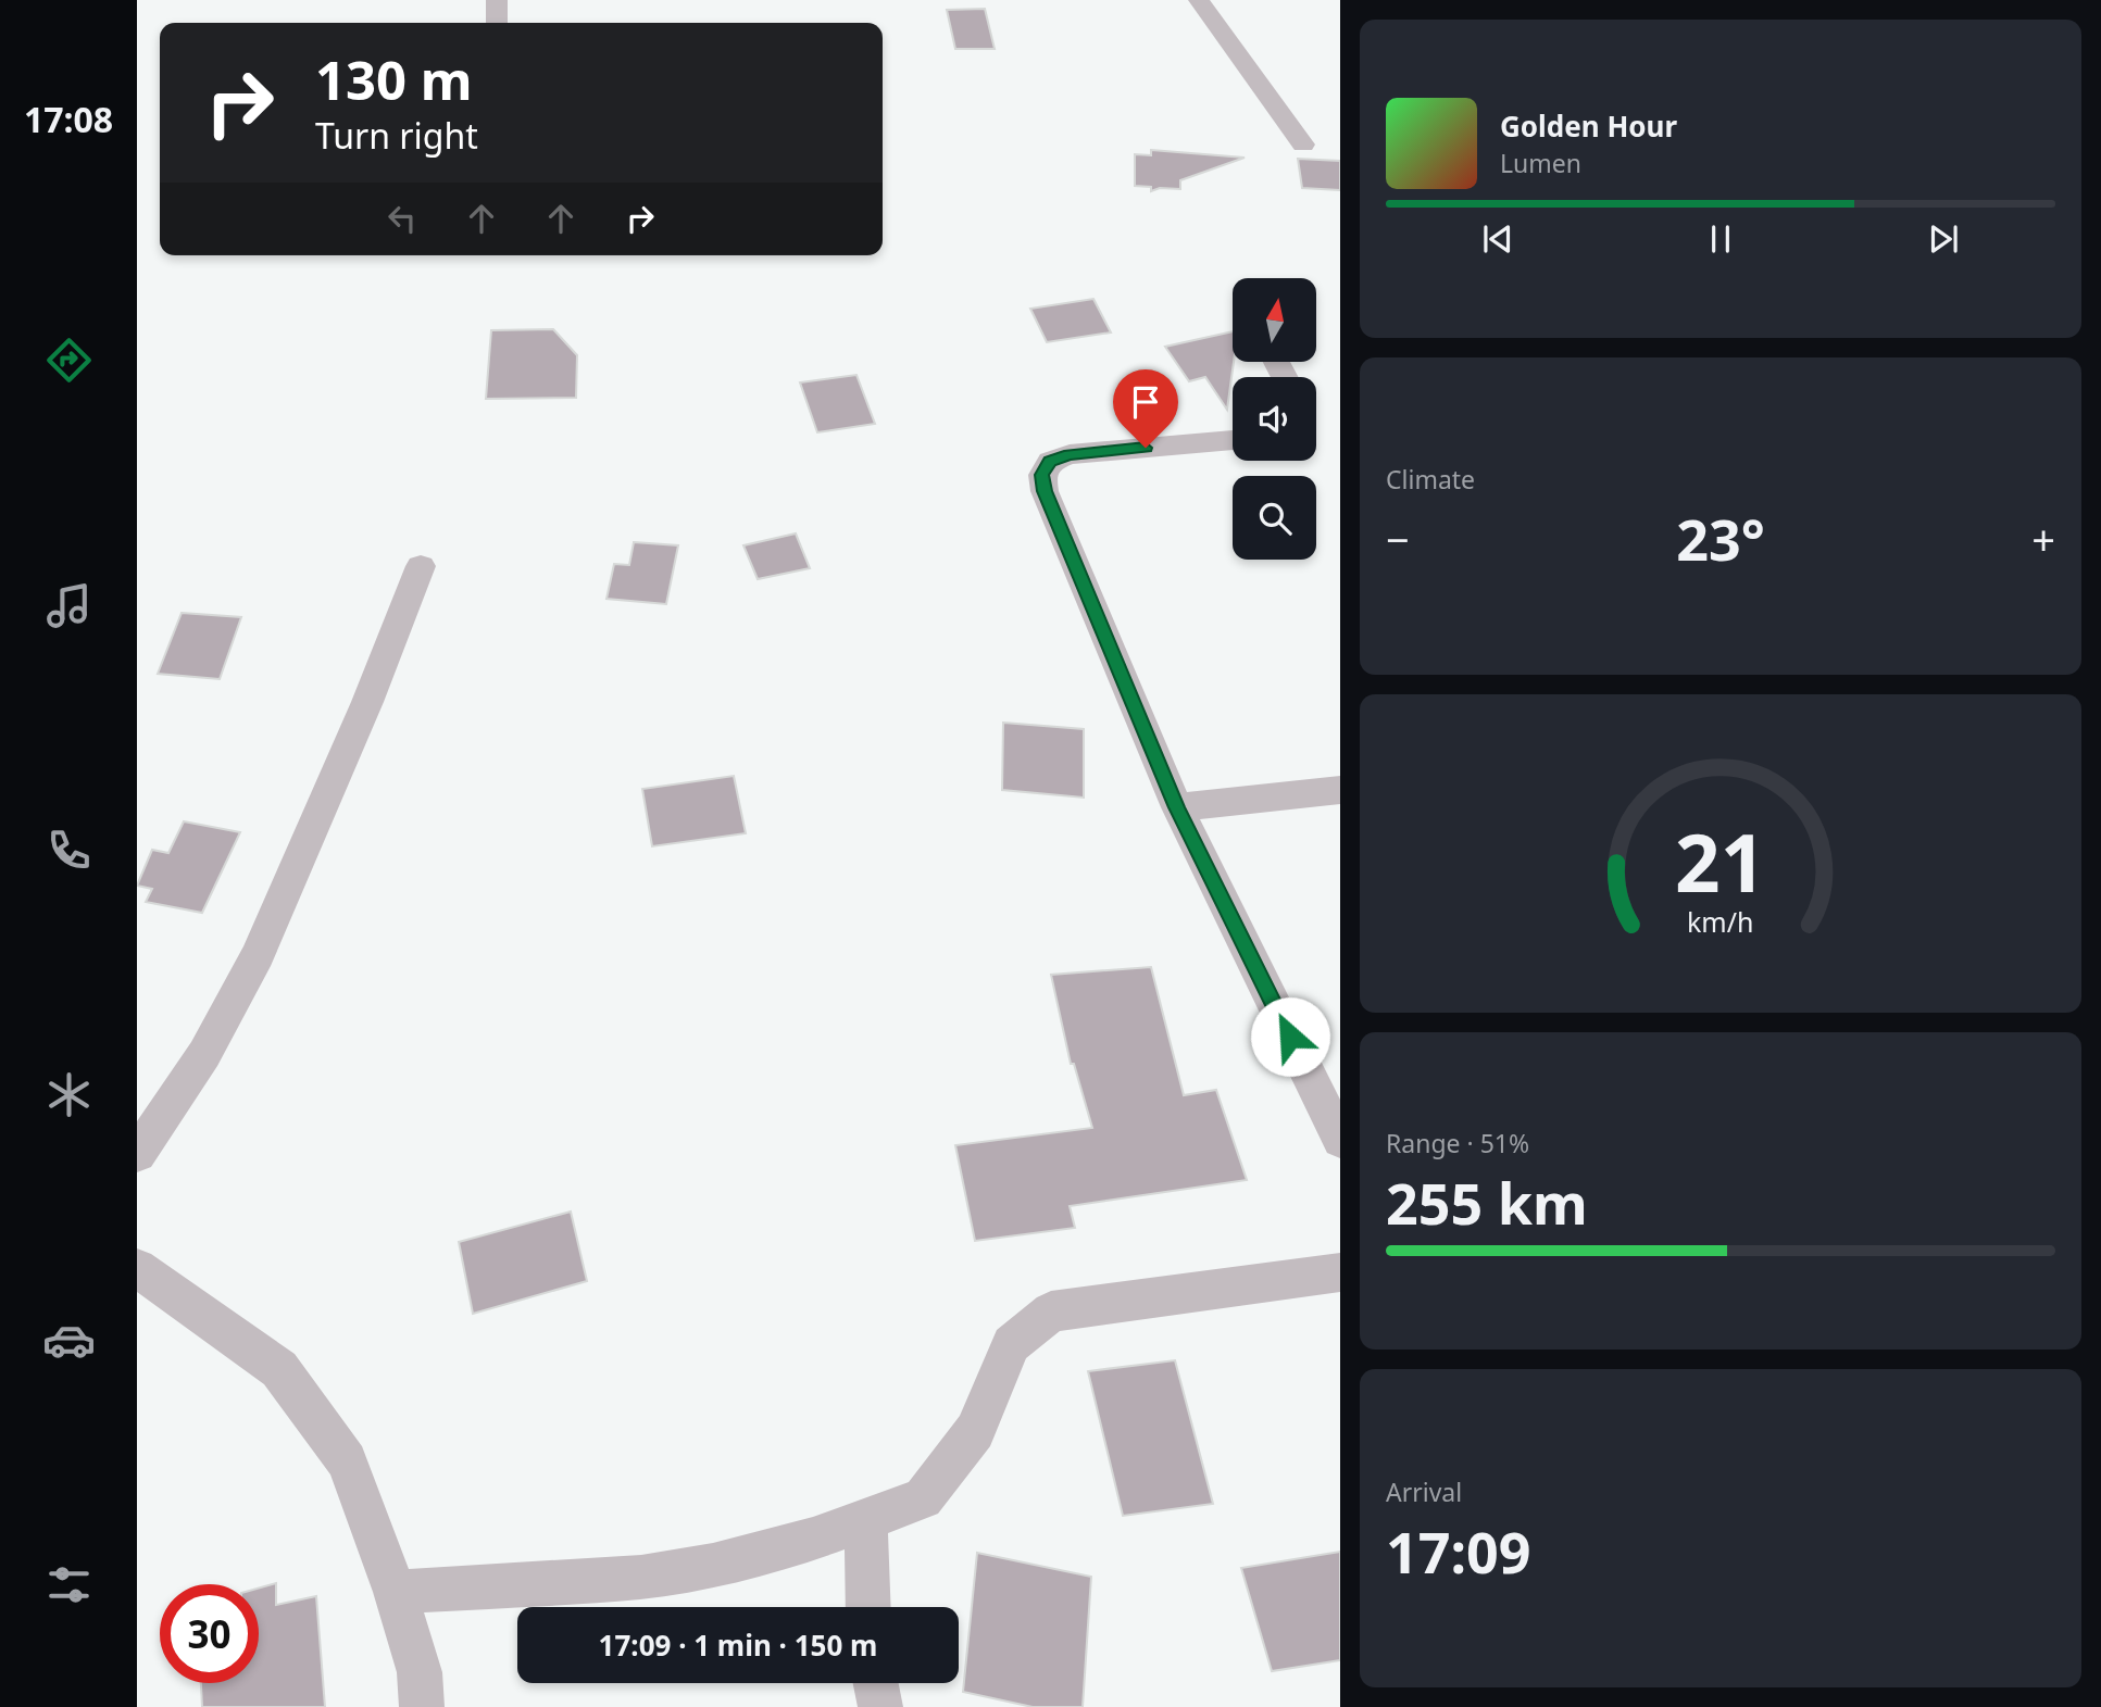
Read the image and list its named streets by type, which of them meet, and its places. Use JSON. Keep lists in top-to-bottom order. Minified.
{"north":"top","page":{"tabs":"17:08","turn":["130 m","Turn right"],"song":["Golden Hour","Lumen"],"tile":["Climate",["Range · 51%","255 km"],["Arrival","17:09"]],"heat":["−","23°","+"],"limit":"30","trip":"17:09 · 1 min · 150 m","gauge":["21","km/h"]}}
